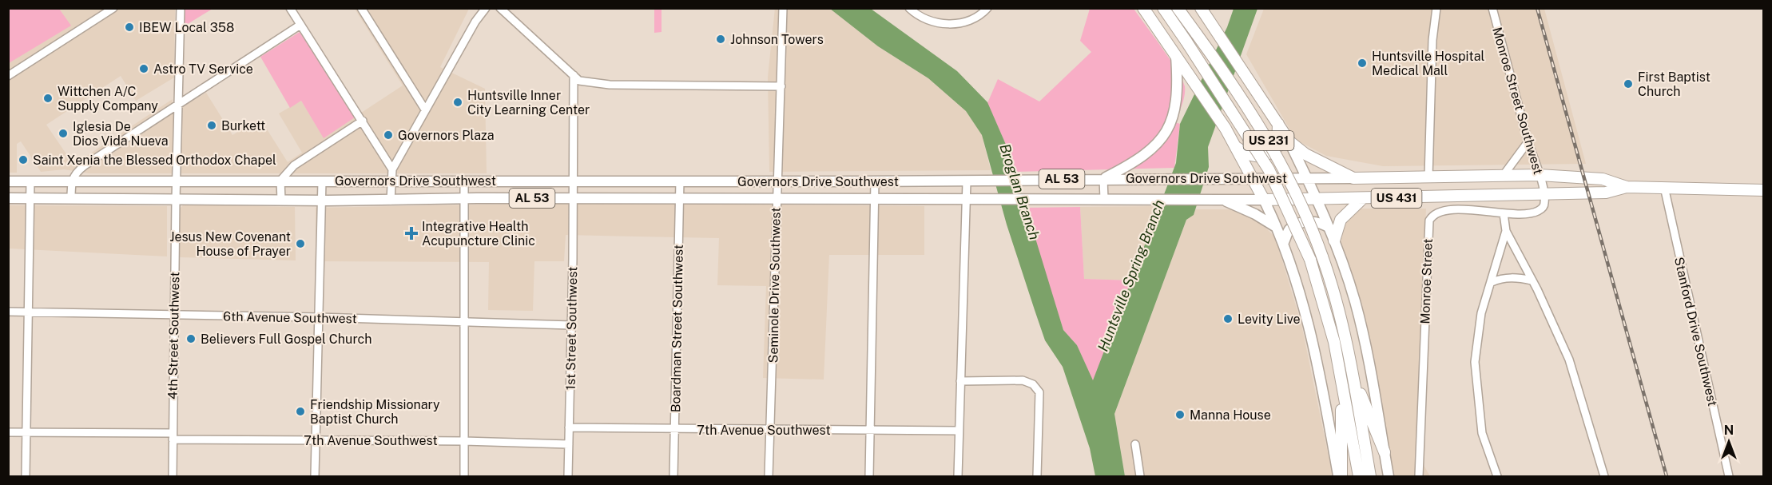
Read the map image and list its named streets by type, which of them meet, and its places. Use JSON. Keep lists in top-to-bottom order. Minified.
{"streets":{"highway":["US 231","Governors Drive Southwest","US 431"],"main road":["AL 53"],"street":["Monroe Street Southwest","Monroe Street","Seminole Drive Southwest","6th Avenue Southwest","1st Street Southwest","Boardman Street Southwest","Stanford Drive Southwest","4th Street Southwest","7th Avenue Southwest"]},"crossings":[["Monroe Street Southwest","Governors Drive Southwest"],["Monroe Street Southwest","Monroe Street"],["Governors Drive Southwest","US 431"],["Governors Drive Southwest","Monroe Street"],["Governors Drive Southwest","Seminole Drive Southwest"],["Governors Drive Southwest","1st Street Southwest"],["Governors Drive Southwest","Boardman Street Southwest"],["Governors Drive Southwest","Stanford Drive Southwest"],["Governors Drive Southwest","4th Street Southwest"],["Seminole Drive Southwest","7th Avenue Southwest"],["6th Avenue Southwest","1st Street Southwest"],["6th Avenue Southwest","4th Street Southwest"],["1st Street Southwest","7th Avenue Southwest"],["Boardman Street Southwest","7th Avenue Southwest"],["4th Street Southwest","7th Avenue Southwest"]],"water":["Broglan Branch","Huntsville Spring Branch"],"places":{"other":["IBEW Local 358","Johnson Towers","Huntsville Hospital Medical Mall","Astro TV Service","First Baptist Church","Wittchen A/C Supply Company","Huntsville Inner City Learning Center","Burkett","Iglesia De Dios Vida Nueva","Governors Plaza","Saint Xenia the Blessed Orthodox Chapel","Jesus New Covenant House of Prayer","Levity Live","Believers Full Gospel Church","Friendship Missionary Baptist Church","Manna House"],"health":["Integrative Health Acupuncture Clinic"]},"north":"top"}
